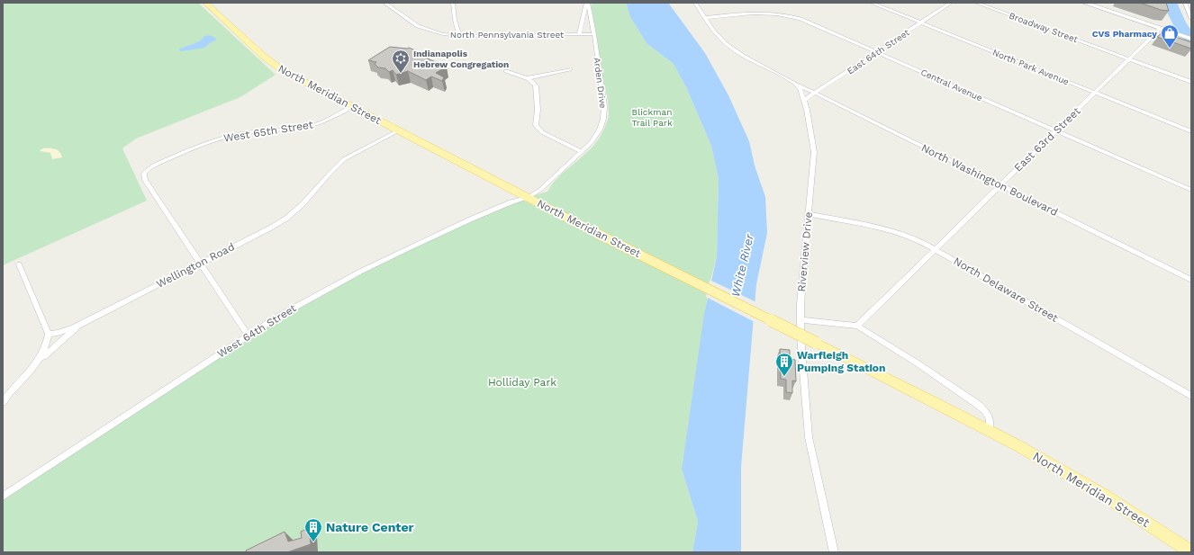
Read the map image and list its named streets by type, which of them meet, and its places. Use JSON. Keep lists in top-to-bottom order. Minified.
{"streets":{"main road":["North Meridian Street"],"street":["Broadway Street","North Pennsylvania Street","East 64th Street","North Park Avenue","Arden Drive","Central Avenue","West 65th Street","East 63rd Street","North Washington Boulevard","Riverview Drive","Wellington Road","North Delaware Street","West 64th Street"]},"crossings":[["Broadway Street","East 63rd Street"],["North Pennsylvania Street","Arden Drive"],["East 64th Street","North Park Avenue"],["East 64th Street","Central Avenue"],["East 64th Street","North Washington Boulevard"],["East 64th Street","Riverview Drive"],["North Park Avenue","East 63rd Street"],["Arden Drive","North Meridian Street"],["Arden Drive","West 64th Street"],["Central Avenue","East 63rd Street"],["Central Avenue","Riverview Drive"],["North Meridian Street","West 65th Street"],["North Meridian Street","Wellington Road"],["North Meridian Street","West 64th Street"],["West 65th Street","Wellington Road"],["East 63rd Street","North Washington Boulevard"],["East 63rd Street","North Delaware Street"],["North Washington Boulevard","Riverview Drive"],["Riverview Drive","North Delaware Street"]],"water":["White River"],"parks":["Blickman Trail Park","Holliday Park"],"places":{"shop":["CVS Pharmacy"],"synagogue":["Indianapolis Hebrew Congregation"],"building":["Warfleigh Pumping Station","Nature Center"]}}
